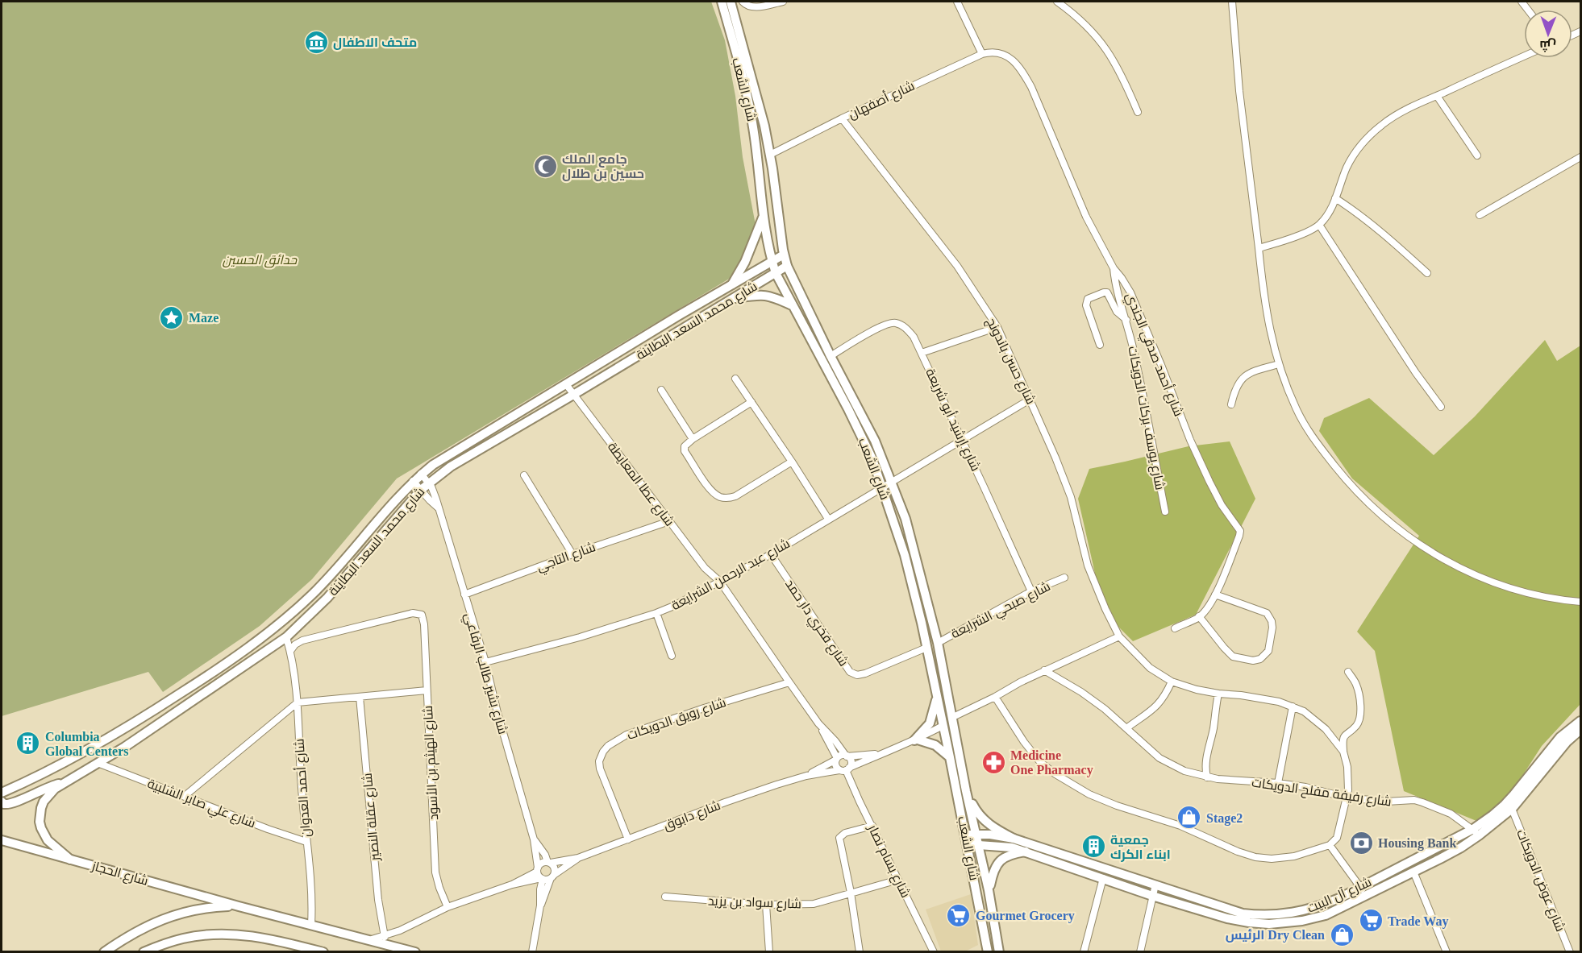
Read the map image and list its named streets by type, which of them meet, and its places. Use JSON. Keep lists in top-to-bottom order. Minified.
{"streets":{"street":["شارع الشعب","شارع أصفهان","شارع محمد السعد البطاينة","شارع أحمد صدقي الجندي","شارع حسن باندونج","شارع يوسف بركات الدويكات","شارع إرشيد أبو شريعة","شارع عطا المعايطة","شارع التاجي","شارع عبد الرحمن الشرايعة","شارع صبحي الشرايعة","شارع فخري دار حمد","شارع بشير طالب الرفاعي","شارع رويق الدويكات","شارع الهيثم بن الأسود","شارع أحمد العدوان","شارع رفيفة مفلح الدويكات","شارع علي صابر الشلبية","شارع دابوق","شارع عقلة النصير","شارع بسام نصار","شارع الحجاز","شارع عوض الدويكات","شارع آل البيت","شارع سواد بن يزيد"]},"crossings":[["شارع الشعب","شارع أصفهان"],["شارع الشعب","شارع محمد السعد البطاينة"],["شارع الشعب","شارع إرشيد أبو شريعة"],["شارع الشعب","شارع عبد الرحمن الشرايعة"],["شارع الشعب","شارع صبحي الشرايعة"],["شارع الشعب","شارع فخري دار حمد"],["شارع الشعب","شارع دابوق"],["شارع الشعب","شارع آل البيت"],["شارع أصفهان","شارع أحمد صدقي الجندي"],["شارع أصفهان","شارع حسن باندونج"],["شارع محمد السعد البطاينة","شارع عطا المعايطة"],["شارع محمد السعد البطاينة","شارع بشير طالب الرفاعي"],["شارع محمد السعد البطاينة","شارع أحمد العدوان"],["شارع محمد السعد البطاينة","شارع علي صابر الشلبية"],["شارع محمد السعد البطاينة","شارع الحجاز"],["شارع أحمد صدقي الجندي","شارع يوسف بركات الدويكات"],["شارع حسن باندونج","شارع عبد الرحمن الشرايعة"],["شارع إرشيد أبو شريعة","شارع عبد الرحمن الشرايعة"],["شارع إرشيد أبو شريعة","شارع صبحي الشرايعة"],["شارع عطا المعايطة","شارع التاجي"],["شارع عطا المعايطة","شارع عبد الرحمن الشرايعة"],["شارع التاجي","شارع بشير طالب الرفاعي"],["شارع عبد الرحمن الشرايعة","شارع فخري دار حمد"],["شارع عبد الرحمن الشرايعة","شارع بشير طالب الرفاعي"],["شارع بشير طالب الرفاعي","شارع دابوق"],["شارع رويق الدويكات","شارع دابوق"],["شارع الهيثم بن الأسود","شارع أحمد العدوان"],["شارع الهيثم بن الأسود","شارع عقلة النصير"],["شارع أحمد العدوان","شارع علي صابر الشلبية"],["شارع أحمد العدوان","شارع الحجاز"],["شارع رفيفة مفلح الدويكات","شارع آل البيت"],["شارع دابوق","شارع بسام نصار"],["شارع بسام نصار","شارع سواد بن يزيد"],["شارع عوض الدويكات","شارع آل البيت"]],"parks":["حدائق الحسين"],"places":{"museum":["متحف الاطفال"],"mosque":["جامع الملك حسين بن طلال"],"place":["Maze"],"building":["Columbia Global Centers","جمعية ابناء الكرك"],"pharmacy":["Medicine One Pharmacy"],"shop":["Stage2","الرئيس Dry Clean"],"bank":["Housing Bank"],"supermarket":["Gourmet Grocery","Trade Way"]},"north":"bottom"}
